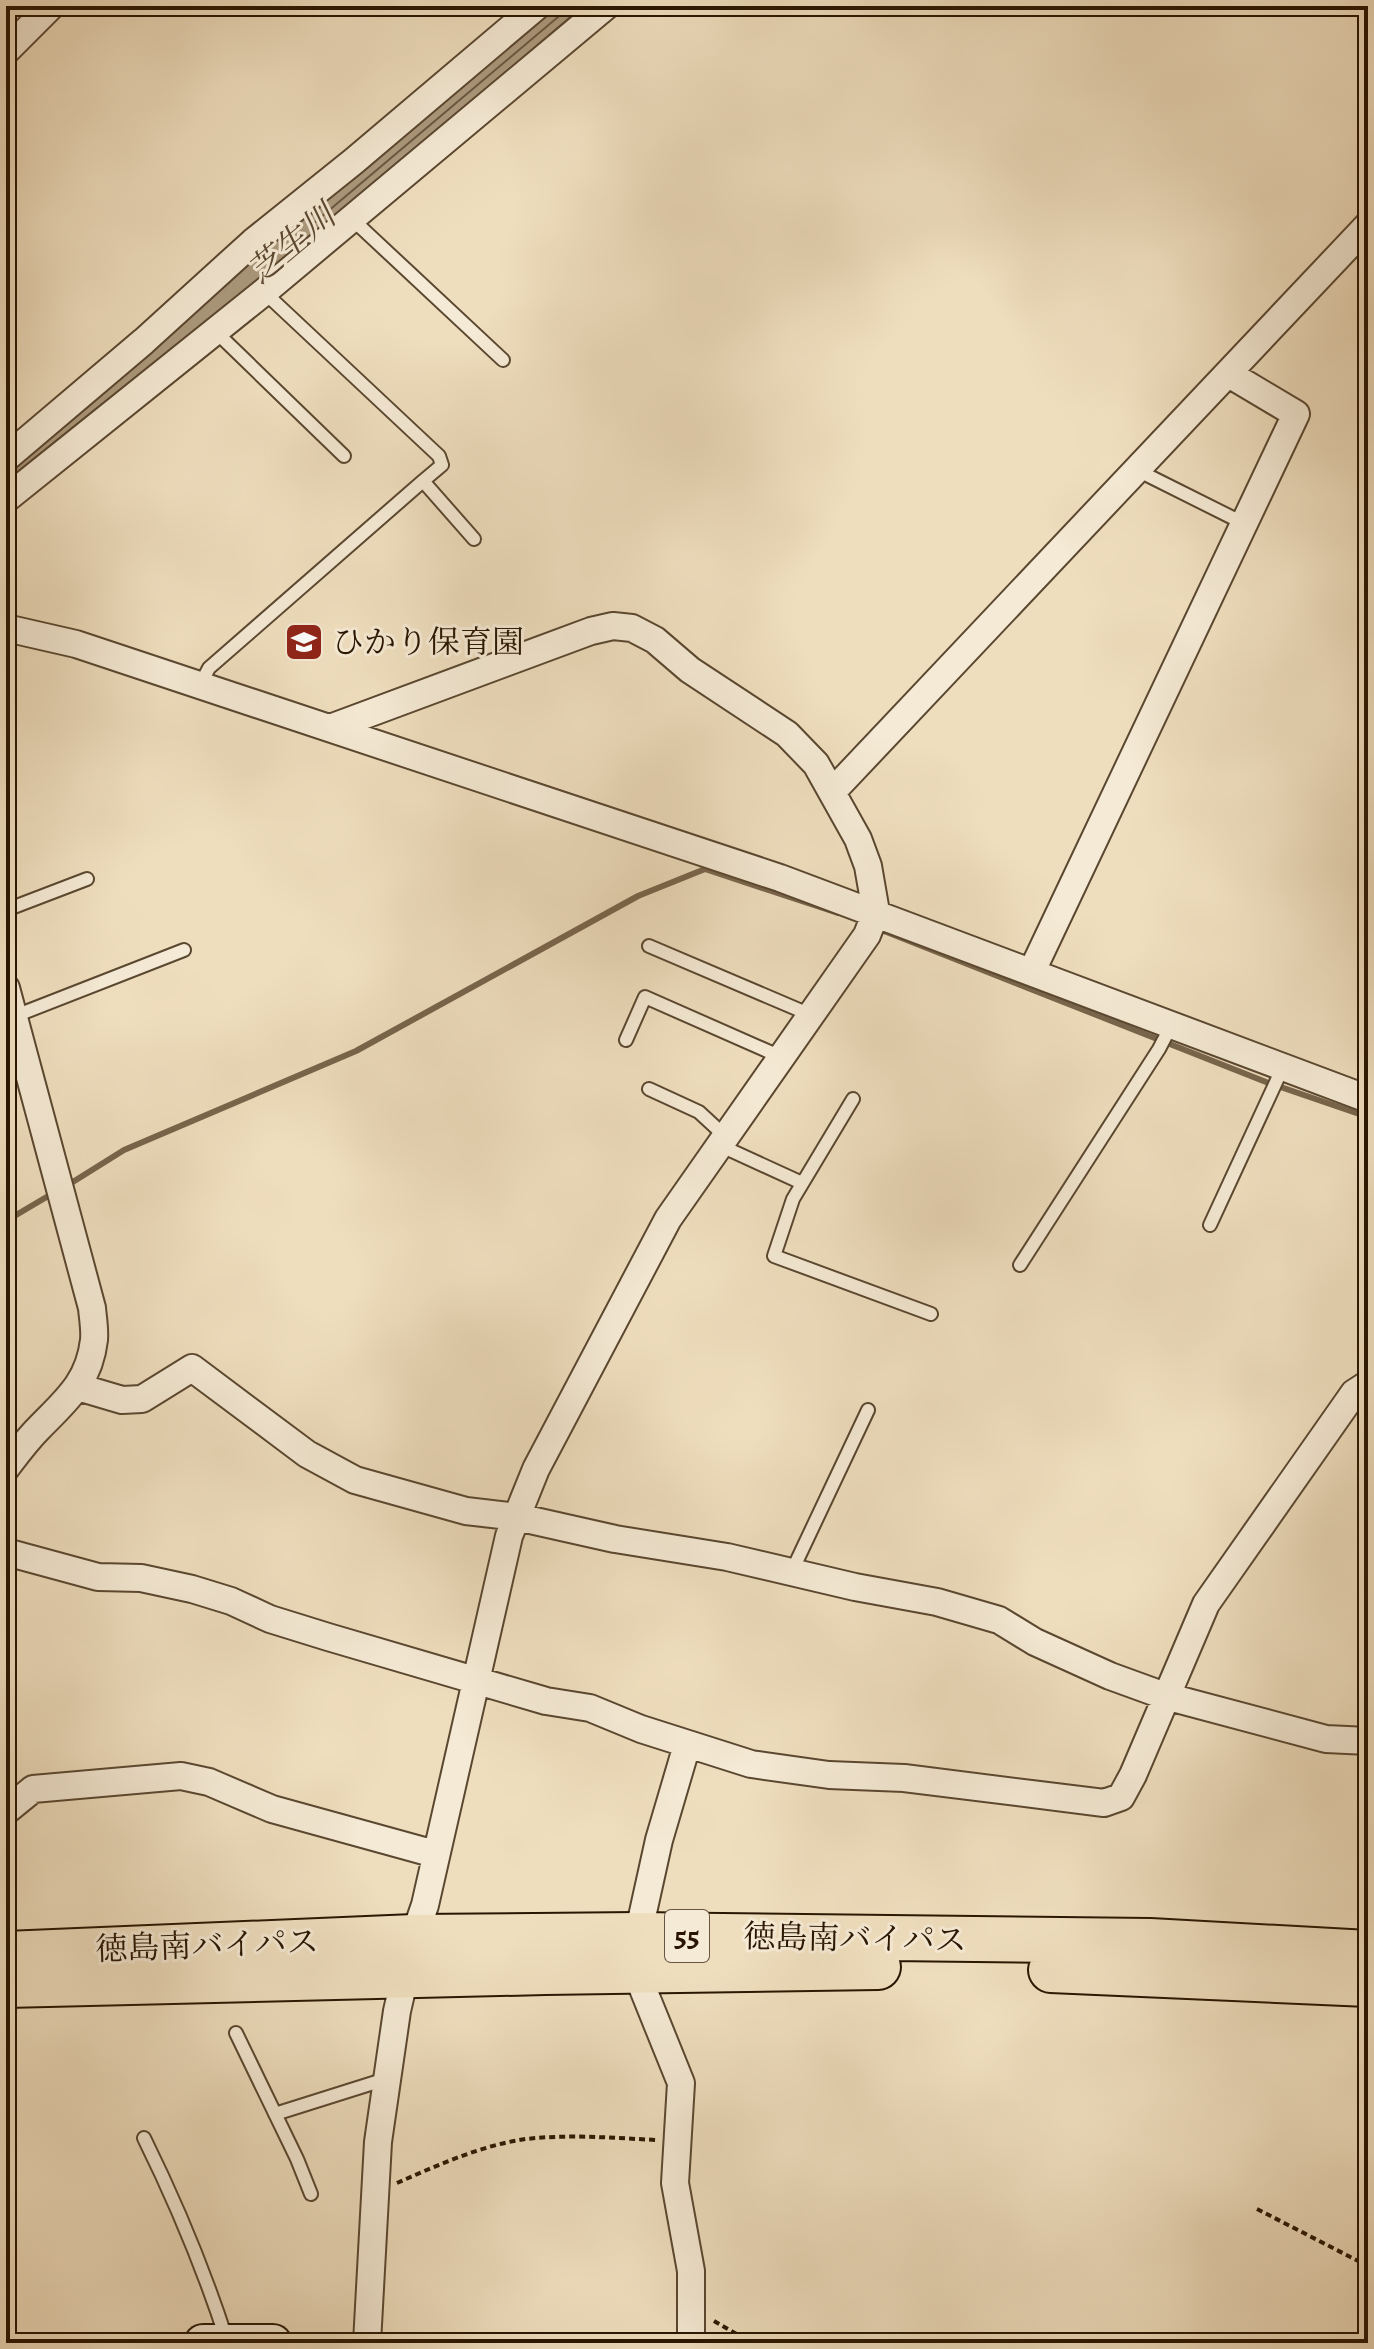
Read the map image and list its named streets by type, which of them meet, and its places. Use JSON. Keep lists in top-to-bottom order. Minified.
{"streets":{"highway":["55","徳島南バイパス"]},"water":["芝生川"],"places":{"school or university":["ひかり保育園"]}}
